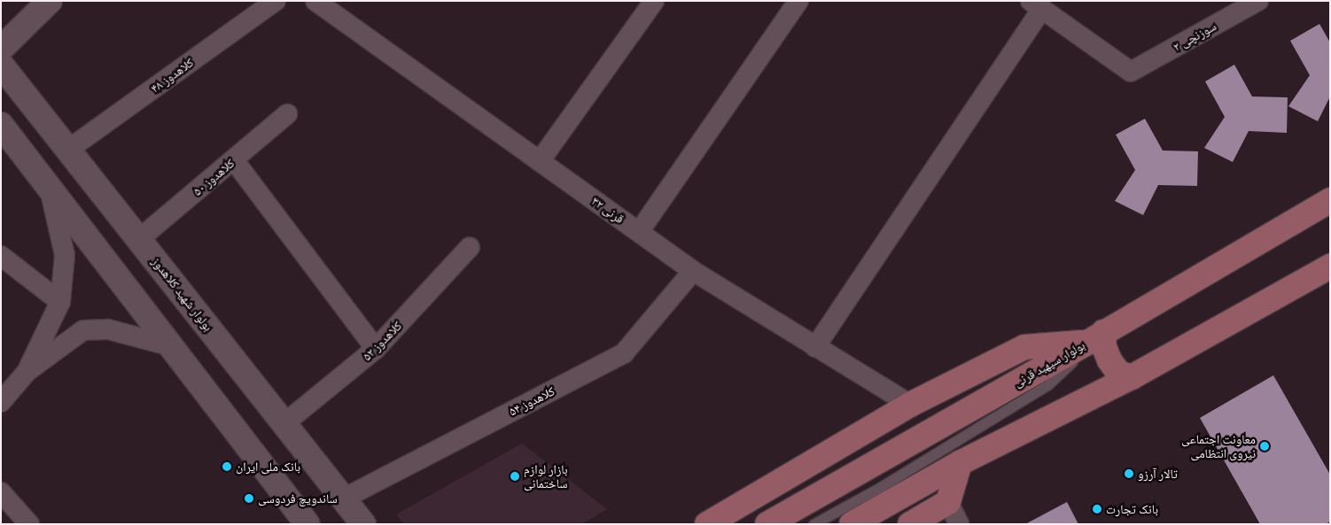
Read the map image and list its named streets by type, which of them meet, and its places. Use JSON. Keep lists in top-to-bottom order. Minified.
{"streets":{"main road":["بولوار شهید کلاهدوز","بولوار سپهبد قرنی"],"street":["سوزنچی ۲","کلاهدوز ۴۸","کلاهدوز ۵۰","قرنی ۳۲","کلاهدوز ۵۲","کلاهدوز ۵۴"]},"crossings":[["کلاهدوز ۴۸","بولوار شهید کلاهدوز"],["کلاهدوز ۵۰","بولوار شهید کلاهدوز"],["قرنی ۳۲","کلاهدوز ۵۴"],["بولوار شهید کلاهدوز","کلاهدوز ۵۲"],["بولوار شهید کلاهدوز","کلاهدوز ۵۴"]],"places":["معاونت اجتماعی نیروی انتظامی","بانک ملی ایران","تالار آرزو","بازار لوازم ساختمانی","ساندویچ فردوسی","بانک تجارت"]}
